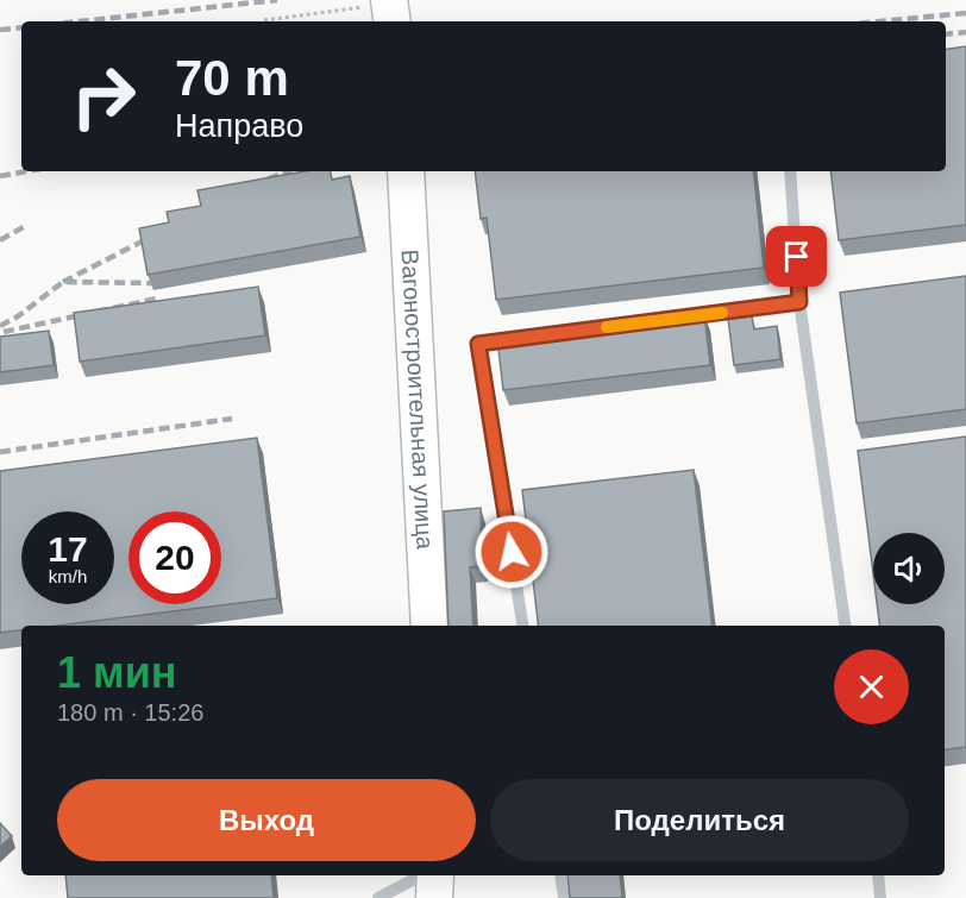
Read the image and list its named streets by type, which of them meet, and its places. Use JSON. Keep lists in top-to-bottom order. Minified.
{"streets":{"main road":["Вагоностроительная улица"]},"page":{"turn":["70 m","Направо"],"speed":"17 km/h","limit":"20","heading":["1 мин","180 m · 15:26"],"buttons":["Выход","Поделиться"]}}
